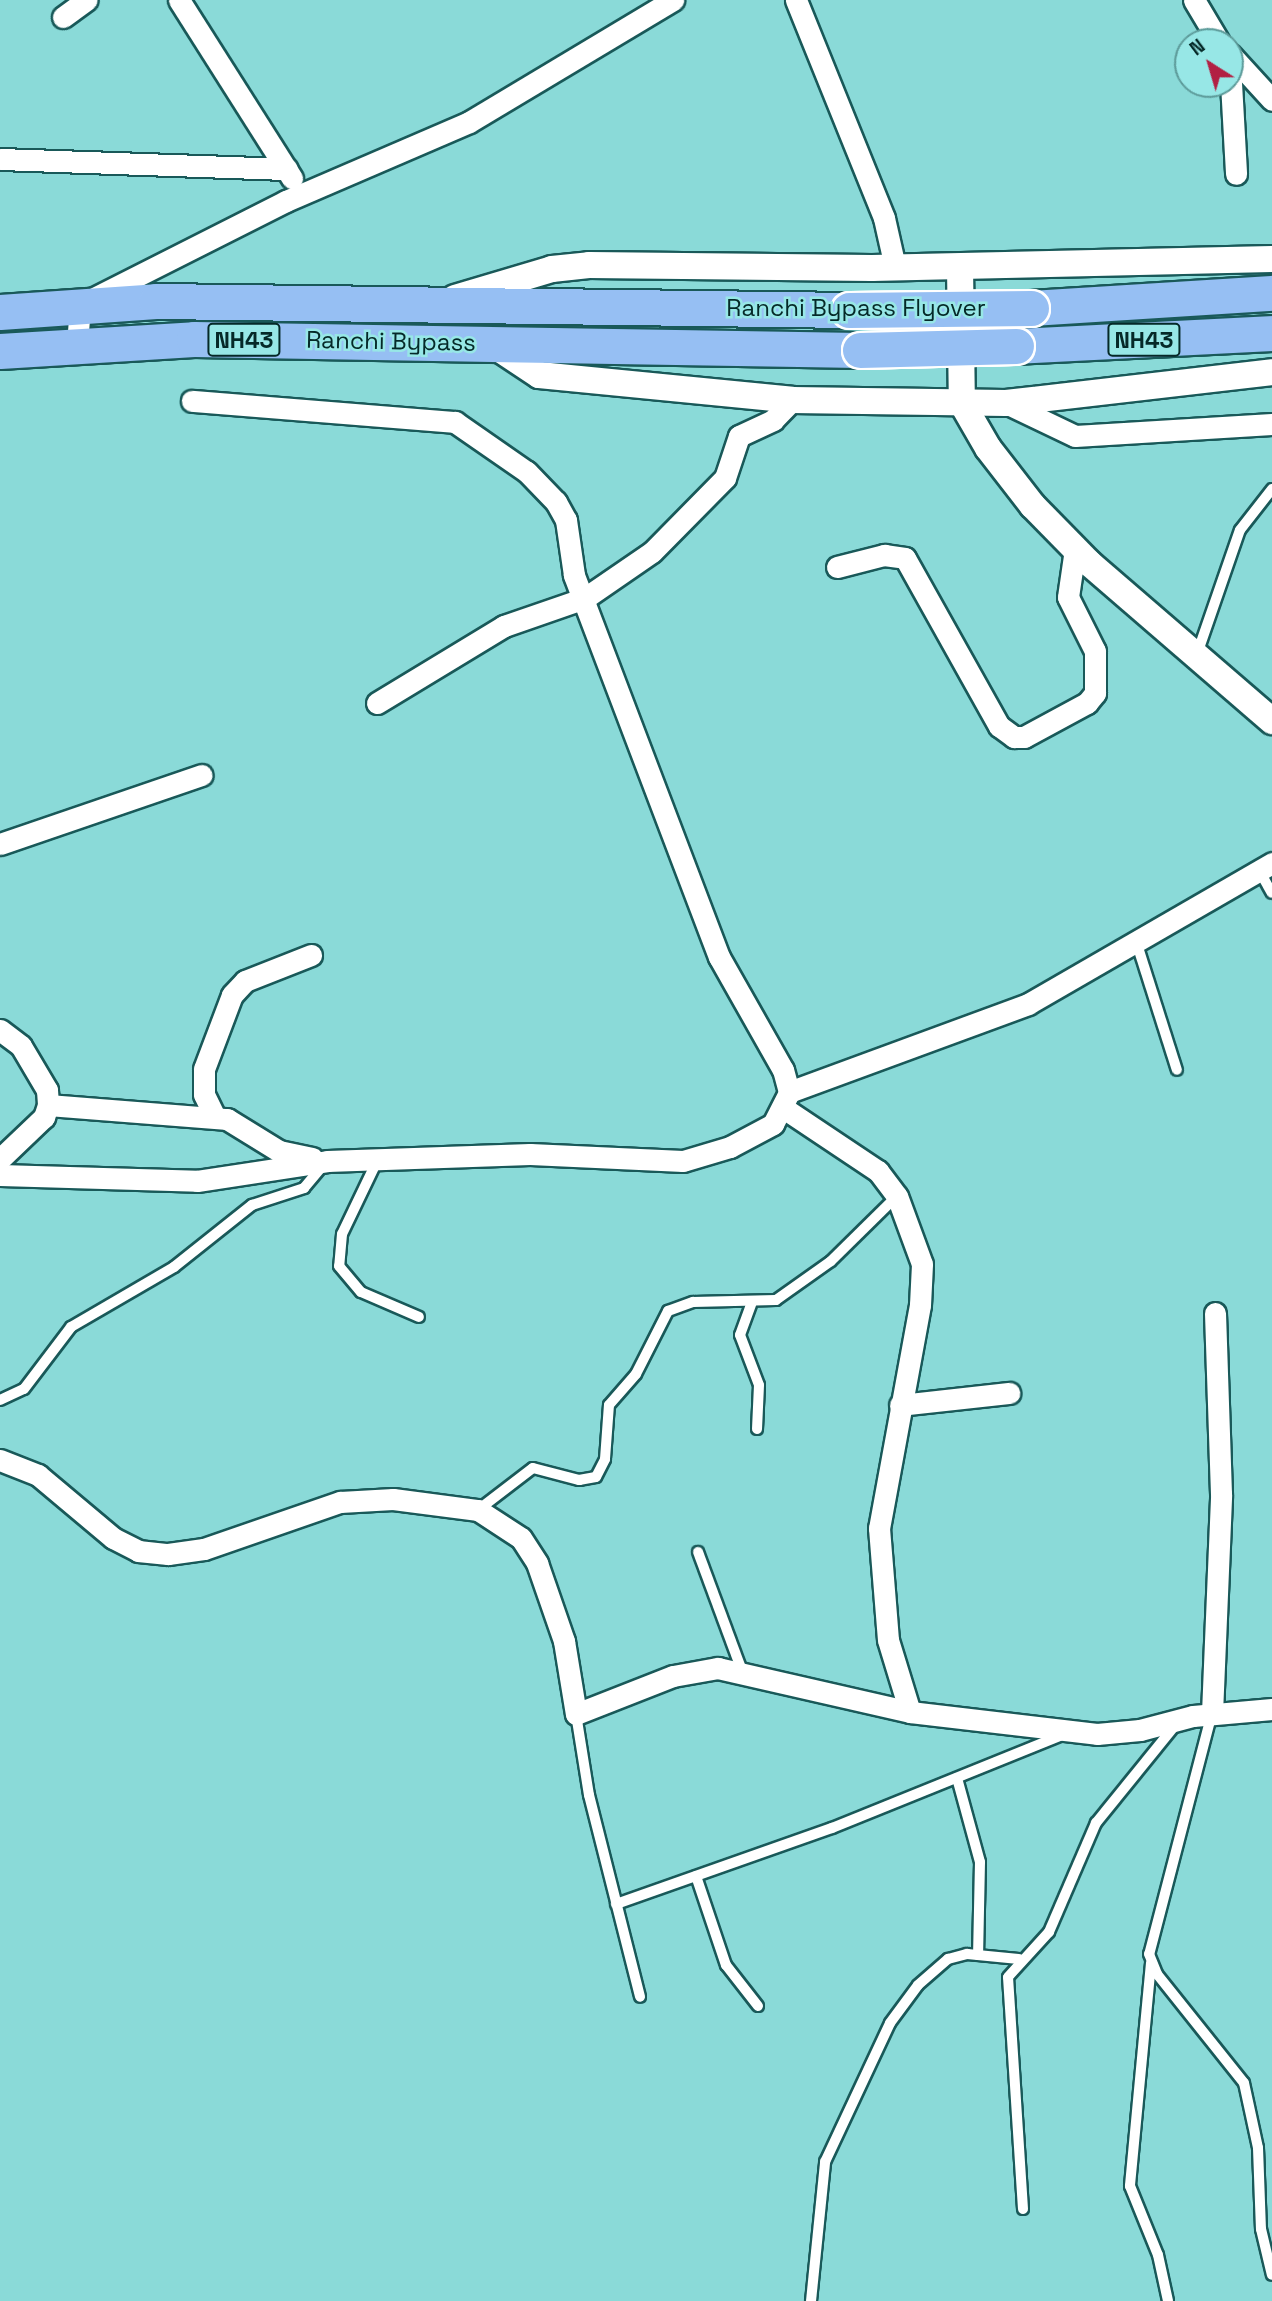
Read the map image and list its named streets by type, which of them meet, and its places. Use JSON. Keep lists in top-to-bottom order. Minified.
{"streets":{"highway":["Ranchi Bypass Flyover","NH43","Ranchi Bypass"]},"crossings":[["Ranchi Bypass Flyover","Ranchi Bypass"]],"north":"top left"}
